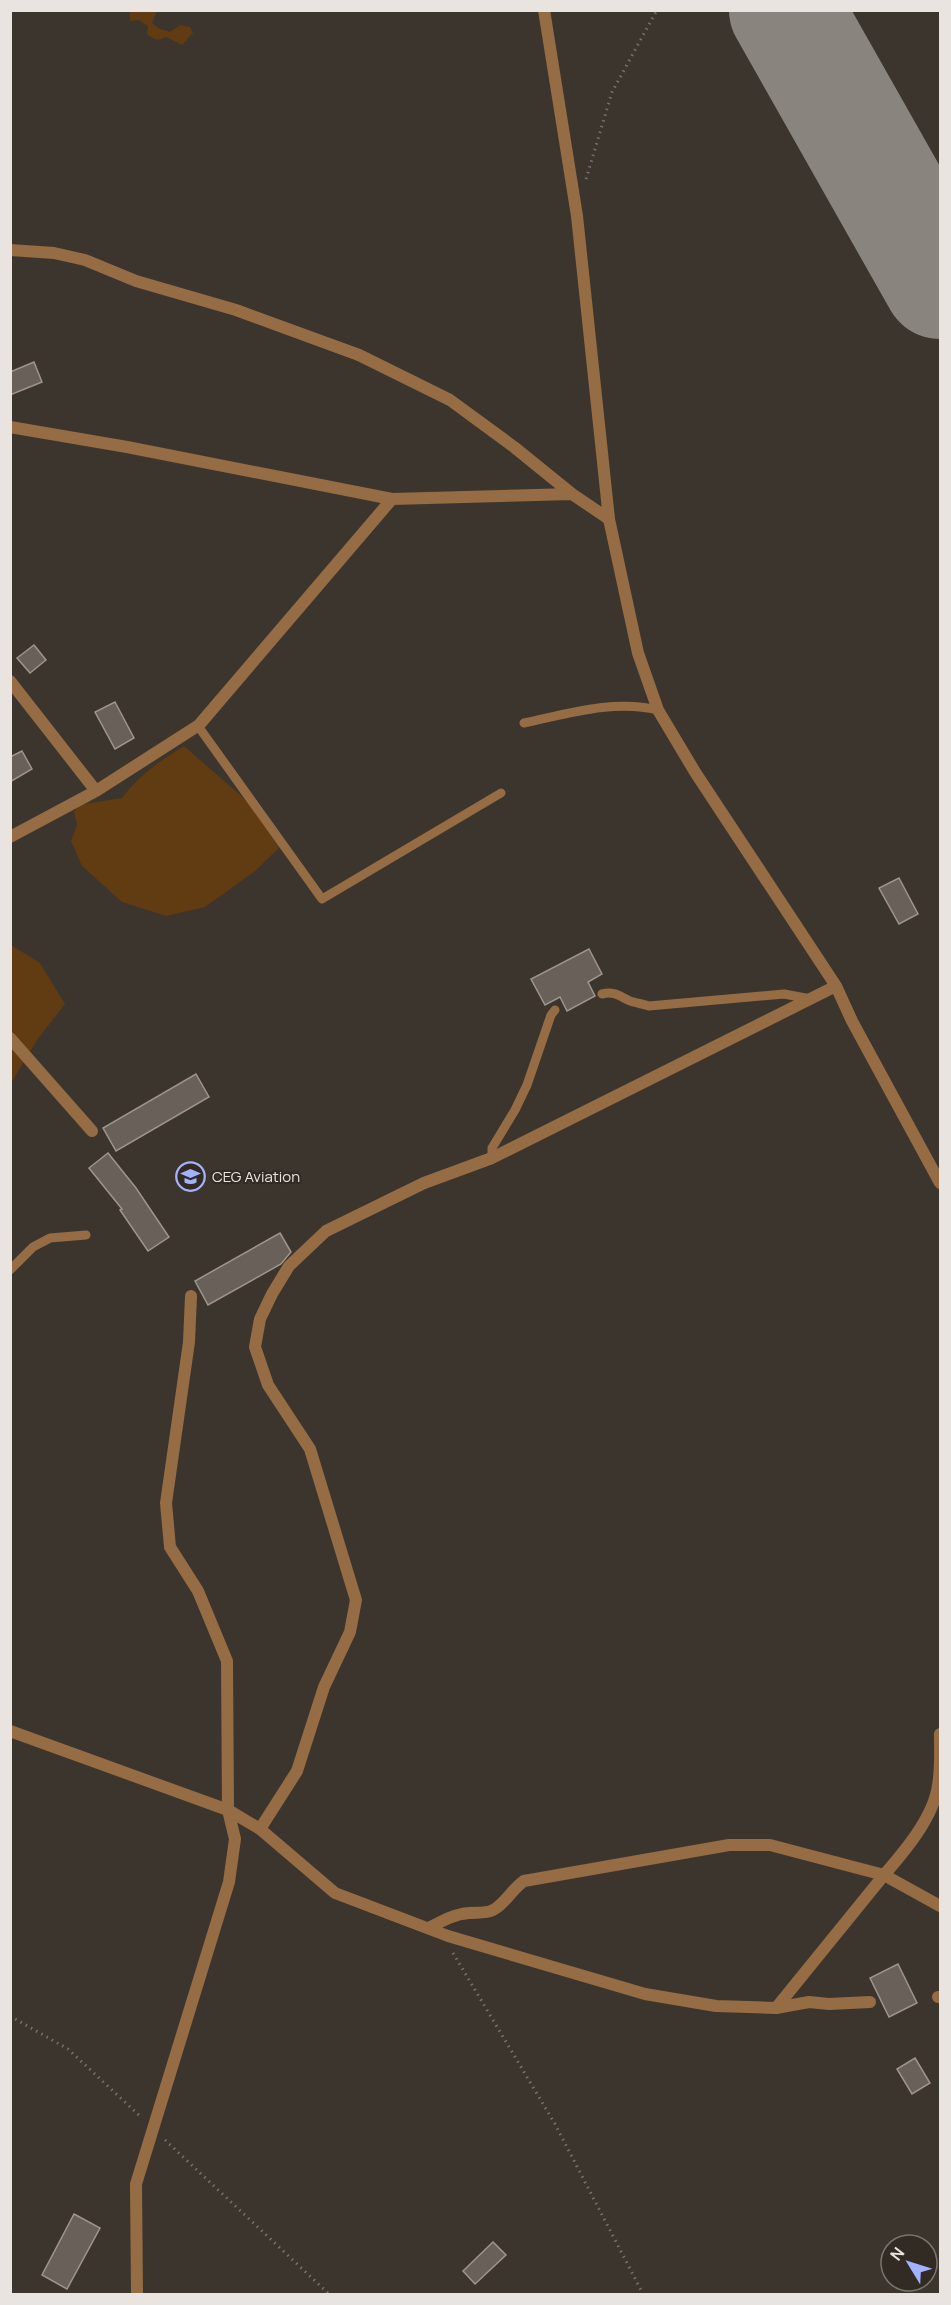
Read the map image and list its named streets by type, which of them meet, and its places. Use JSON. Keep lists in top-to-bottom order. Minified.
{"places":{"school or university":["CEG Aviation"]},"north":"top left"}
